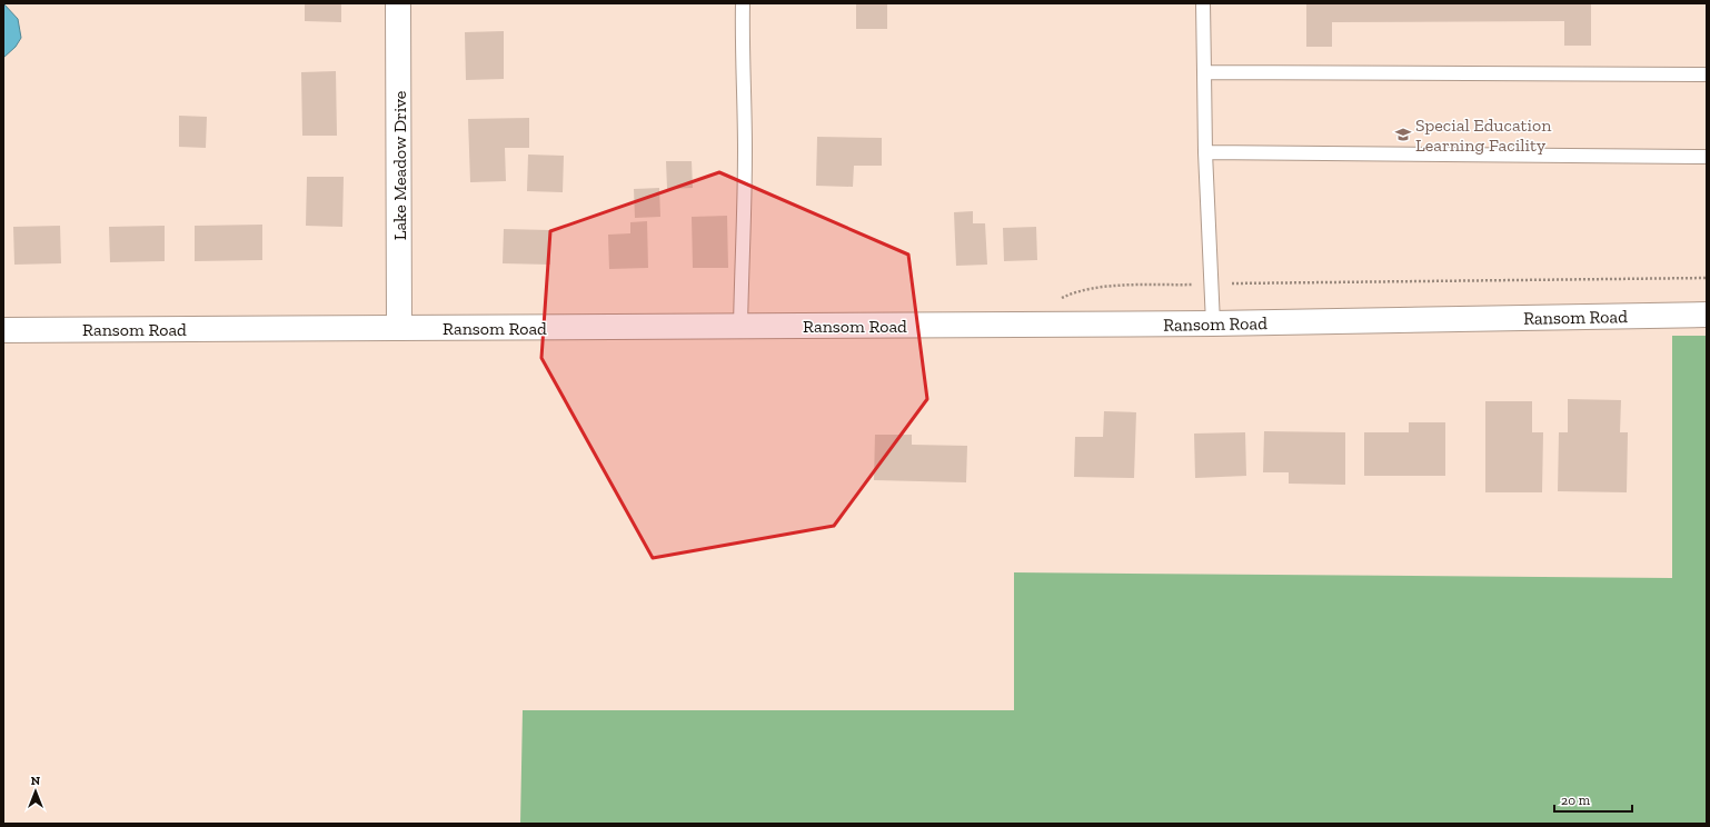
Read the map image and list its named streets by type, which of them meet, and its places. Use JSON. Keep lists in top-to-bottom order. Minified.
{"streets":{"main road":["Lake Meadow Drive","Ransom Road"]},"crossings":[["Lake Meadow Drive","Ransom Road"]],"places":{"school or university":["Special Education Learning Facility"]},"scale_bar":"20 m","north":"top"}
